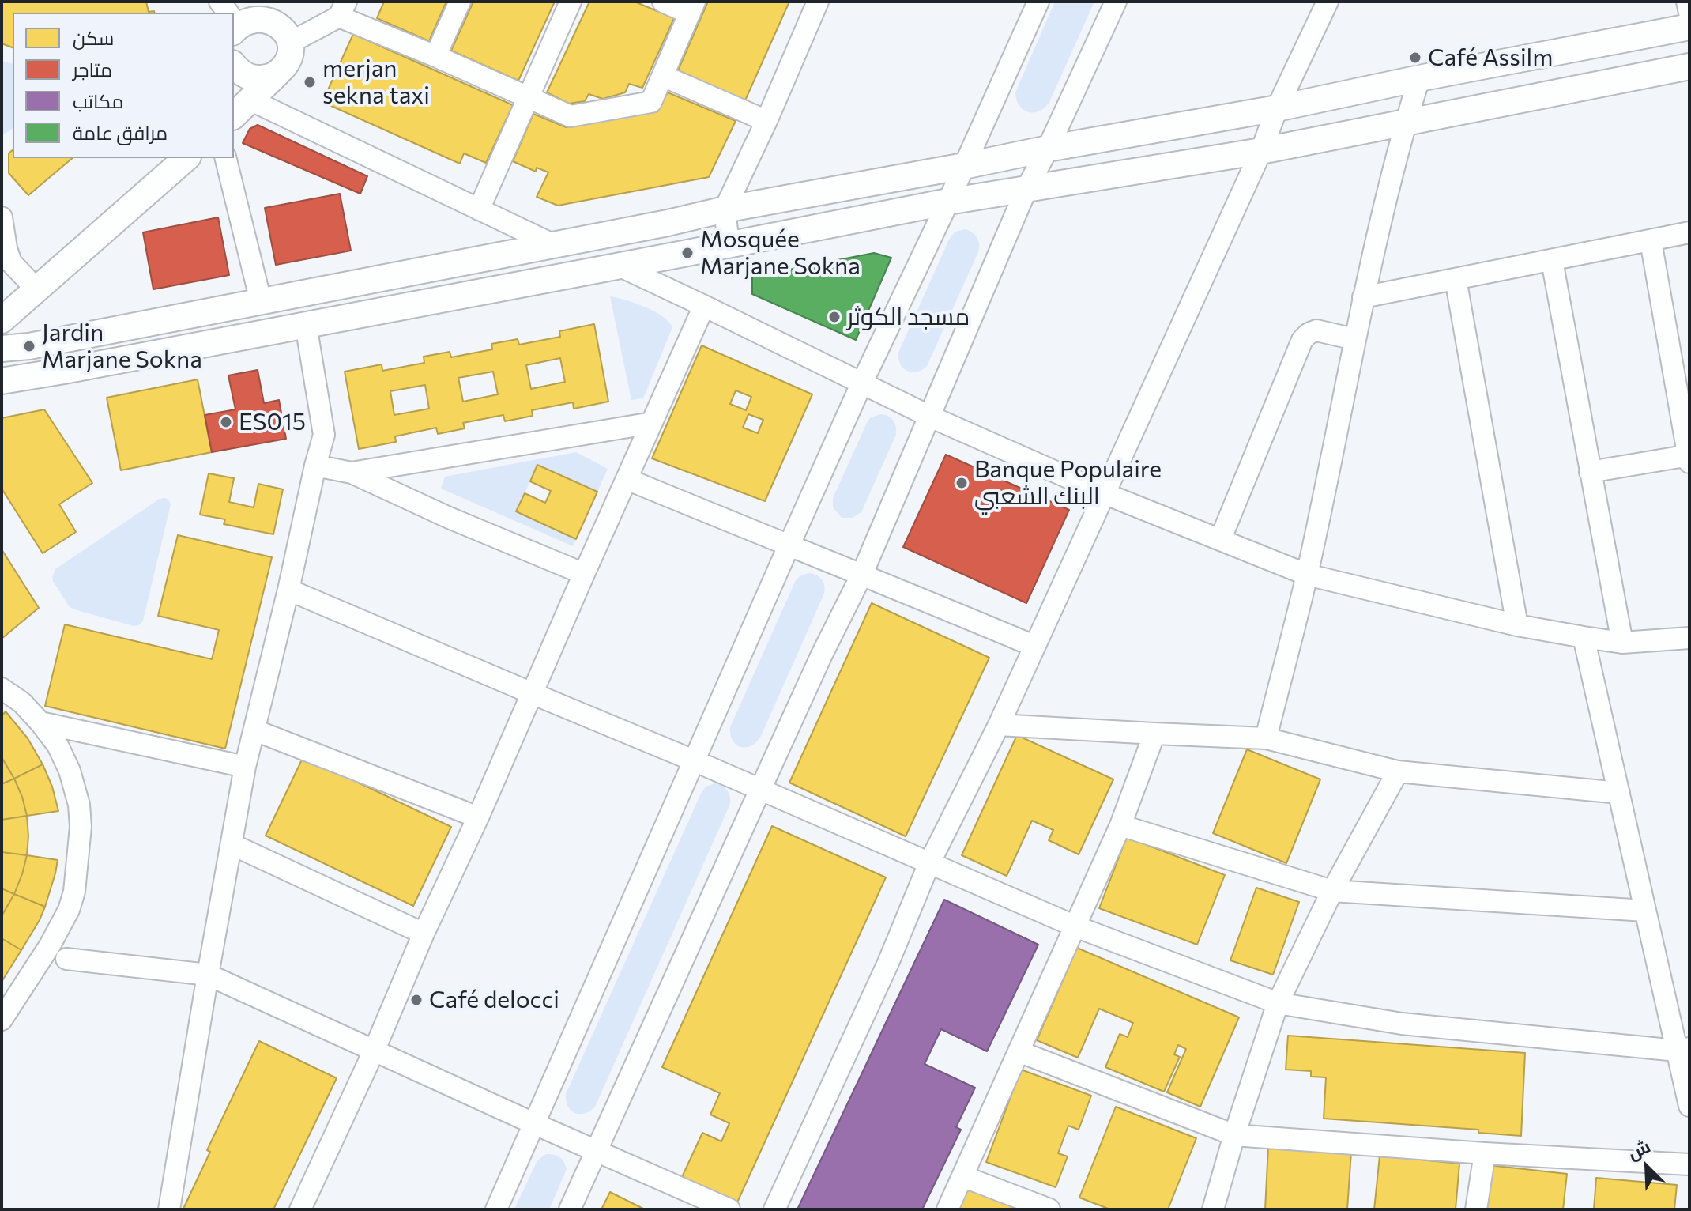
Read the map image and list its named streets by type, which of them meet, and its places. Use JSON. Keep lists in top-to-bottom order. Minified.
{"places":["Café Assilm","merjan sekna taxi","Mosquée Marjane Sokna","مسجد الكوثر","Jardin Marjane Sokna","ES015","Banque Populaire البنك الشعبي","Café delocci"],"legend":["سكن","متاجر","مكاتب","مرافق عامة"],"north":"top left"}
